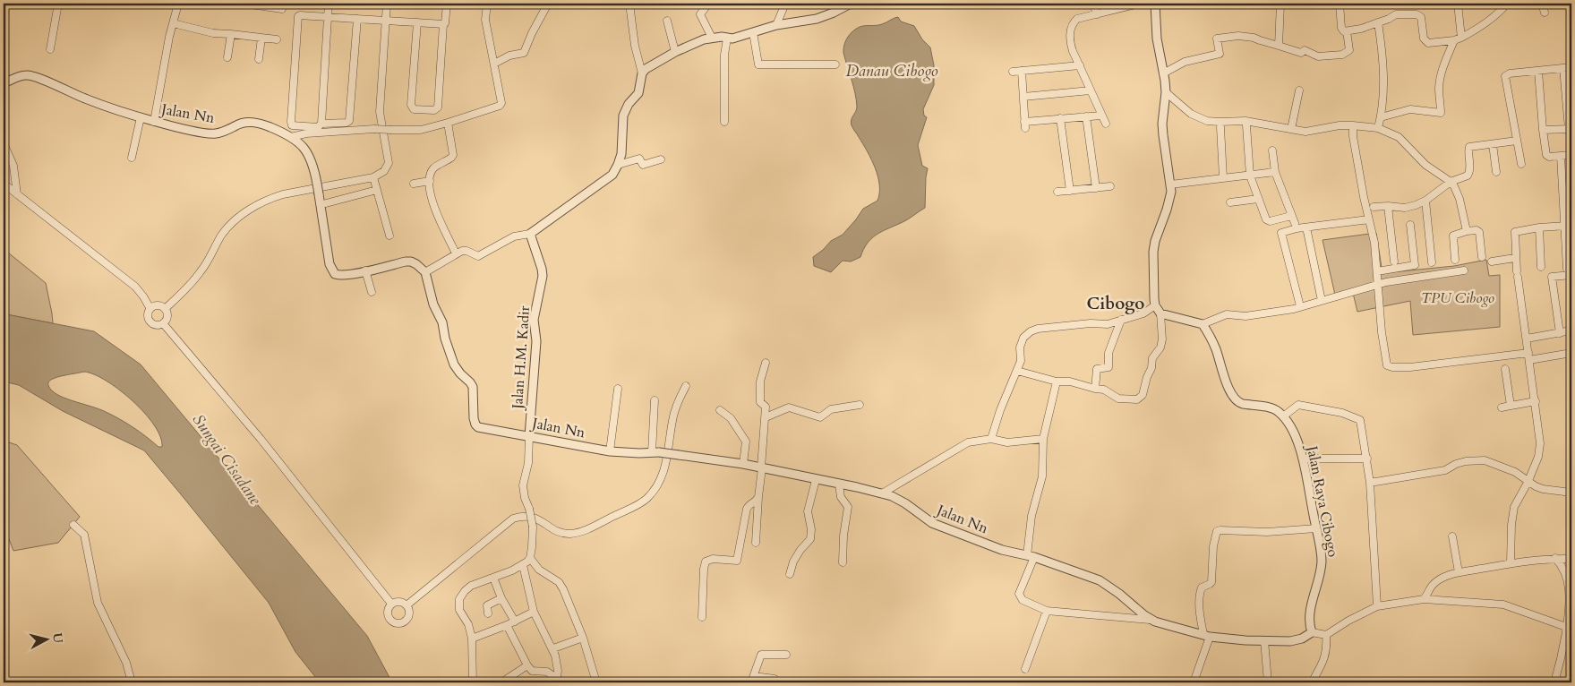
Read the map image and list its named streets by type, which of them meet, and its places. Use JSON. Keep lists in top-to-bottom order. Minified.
{"streets":{"street":["Jalan Nn","Jalan H.M. Kadir","Jalan Raya Cibogo"]},"crossings":[["Jalan Nn","Jalan H.M. Kadir"],["Jalan Nn","Jalan Raya Cibogo"]],"districts":["Cibogo"],"water":["Danau Cibogo","Sungai Cisadane"],"parks":["TPU Cibogo"],"north":"right"}
